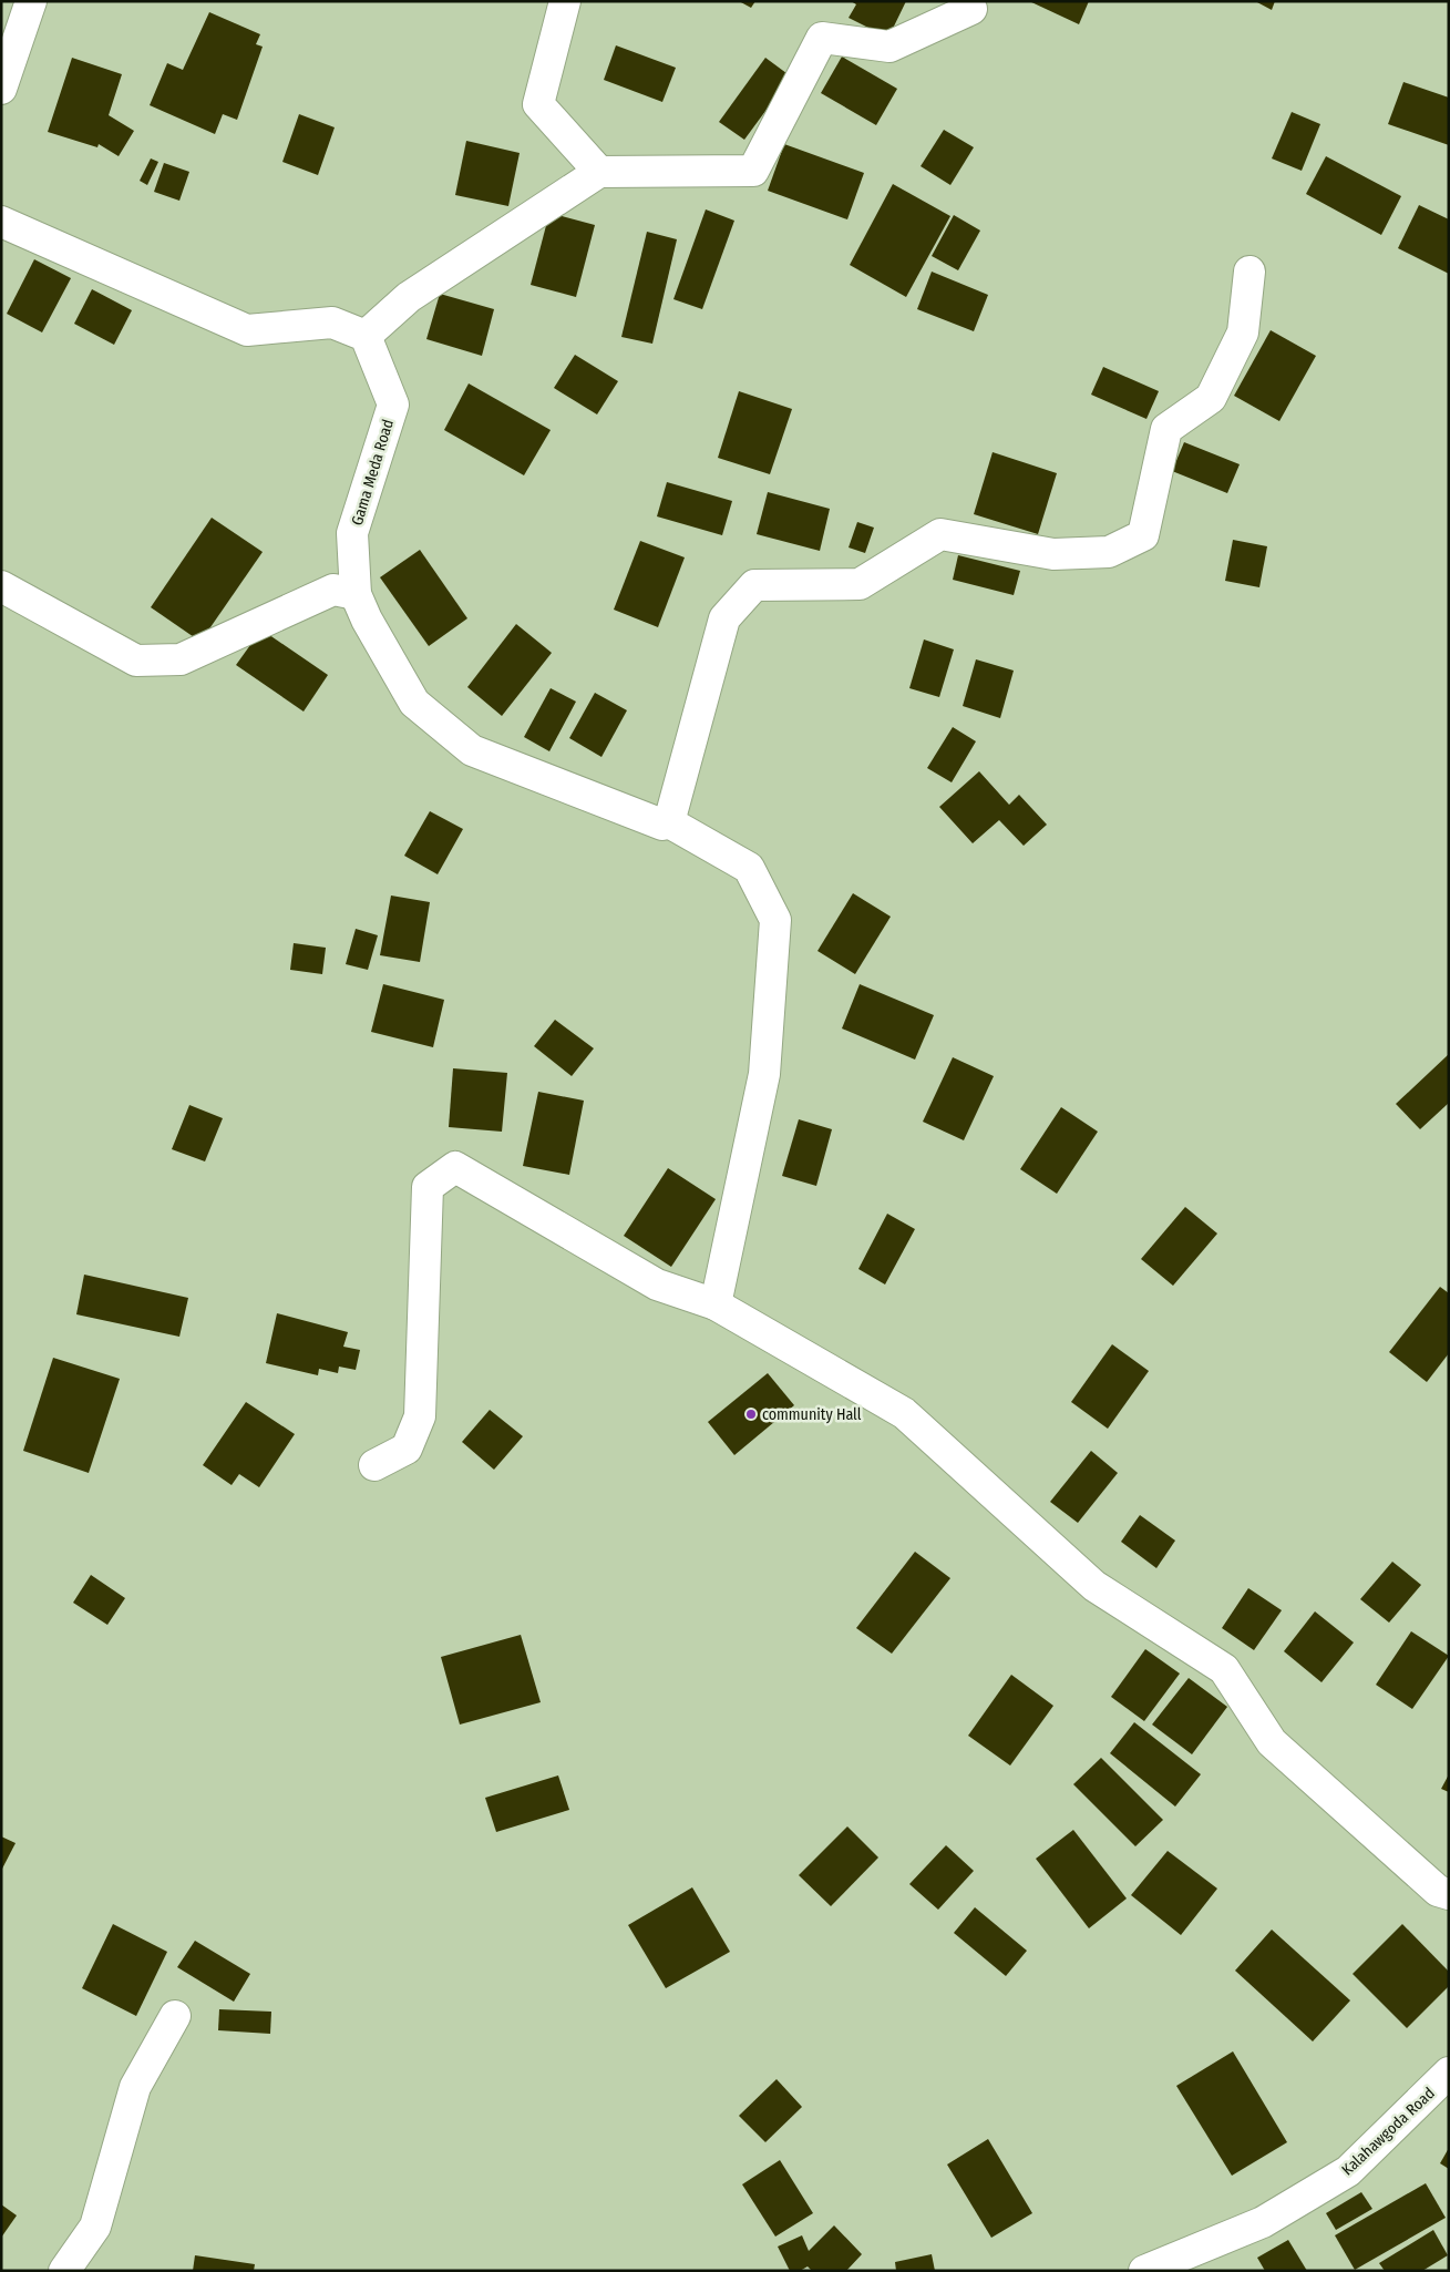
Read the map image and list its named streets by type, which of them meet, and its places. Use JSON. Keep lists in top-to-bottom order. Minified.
{"streets":{"street":["Gama Meda Road","Kalahawgoda Road"]},"places":["community Hall"]}
